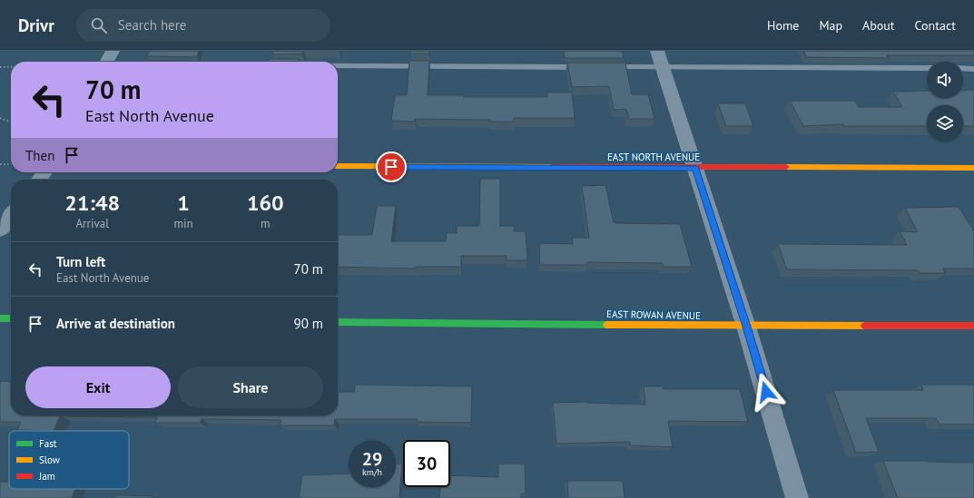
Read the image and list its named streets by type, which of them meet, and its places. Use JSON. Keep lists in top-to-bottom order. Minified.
{"streets":{"street":["EAST NORTH AVENUE","EAST ROWAN AVENUE"]},"legend":["Fast","Slow","Jam"],"page":{"header":"Drivr","search":"Search here","nav":["Home","Map","About","Contact"],"turn":["70 m","East North Avenue"],"then":"Then","eta":["21:48","Arrival","1","min","160","m"],"list":[{"name":"Turn left","note":"East North Avenue","value":"70 m"},{"name":"Arrive at destination","value":"90 m"}],"buttons":["Exit","Share"],"speed":"29 km/h","limit":"30"}}
